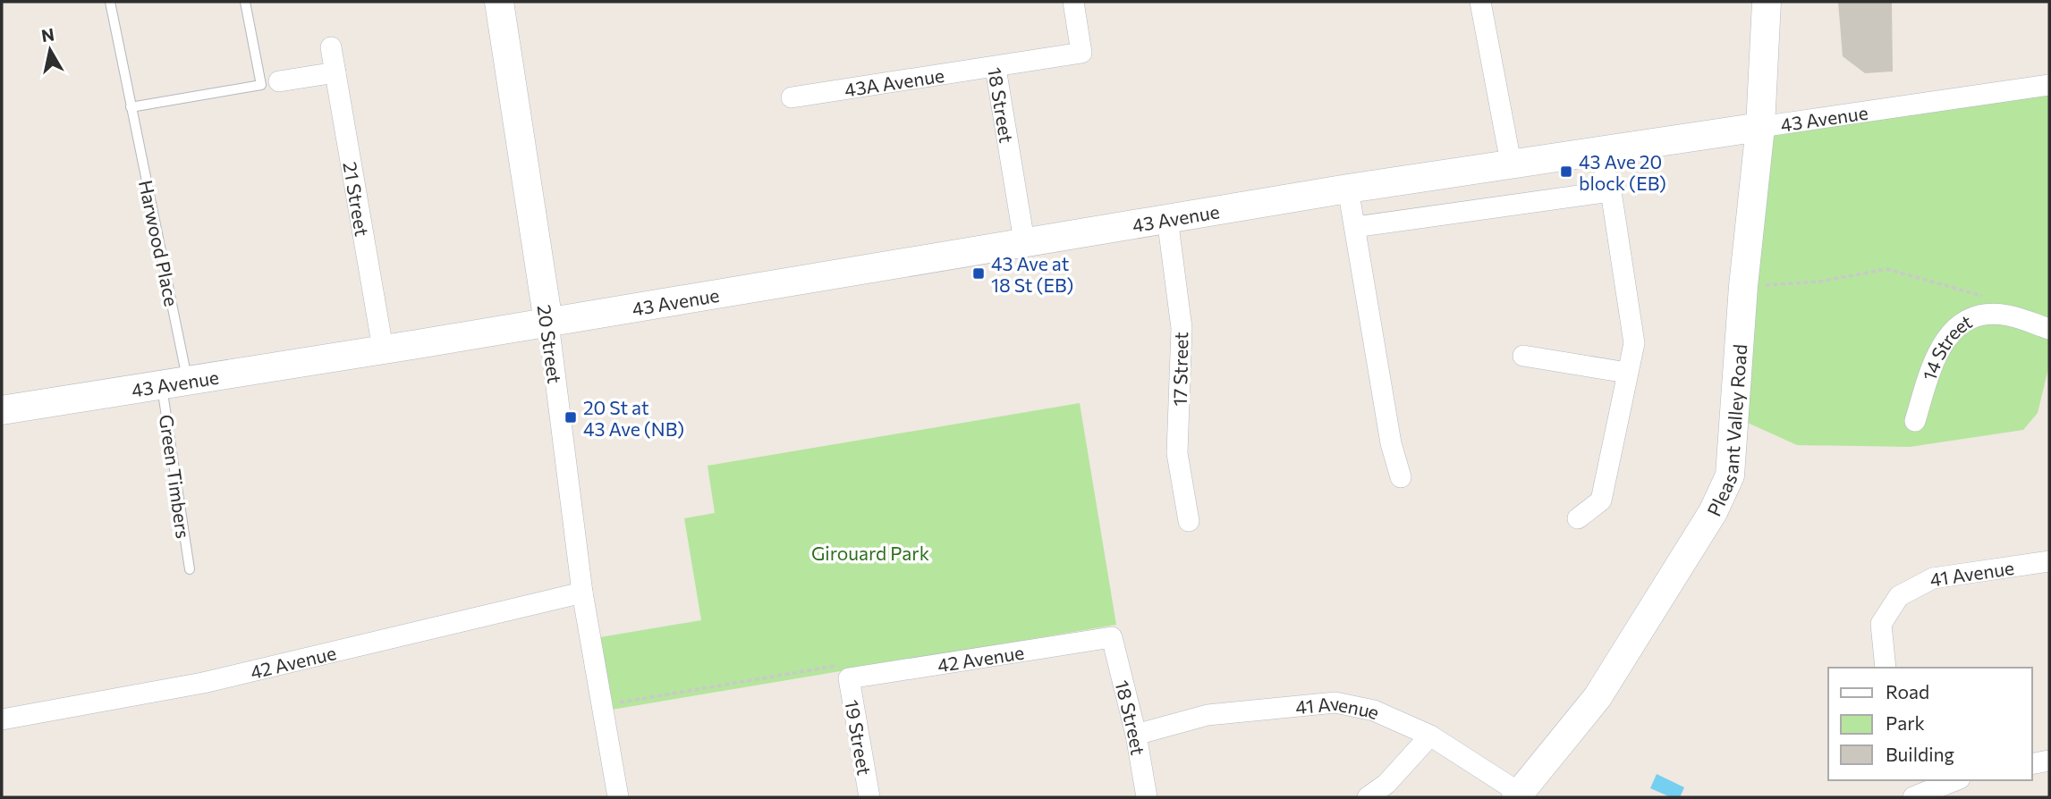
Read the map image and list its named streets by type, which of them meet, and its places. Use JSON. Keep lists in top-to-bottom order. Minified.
{"streets":{"street":["43A Avenue","18 Street","43 Avenue","21 Street","20 Street","14 Street","17 Street","Pleasant Valley Road","41 Avenue","42 Avenue","19 Street"],"lane":["Harwood Place","Green Timbers"]},"crossings":[["43A Avenue","18 Street"],["18 Street","43 Avenue"],["18 Street","41 Avenue"],["18 Street","42 Avenue"],["43 Avenue","21 Street"],["43 Avenue","Harwood Place"],["43 Avenue","20 Street"],["43 Avenue","17 Street"],["43 Avenue","Pleasant Valley Road"],["43 Avenue","Green Timbers"],["Harwood Place","Green Timbers"],["20 Street","42 Avenue"],["Pleasant Valley Road","41 Avenue"],["42 Avenue","19 Street"]],"parks":["Girouard Park"],"places":{"transit":["43 Ave 20 block (EB)","43 Ave at 18 St (EB)","20 St at 43 Ave (NB)"]},"legend":["Road","Park","Building"],"north":"top"}
